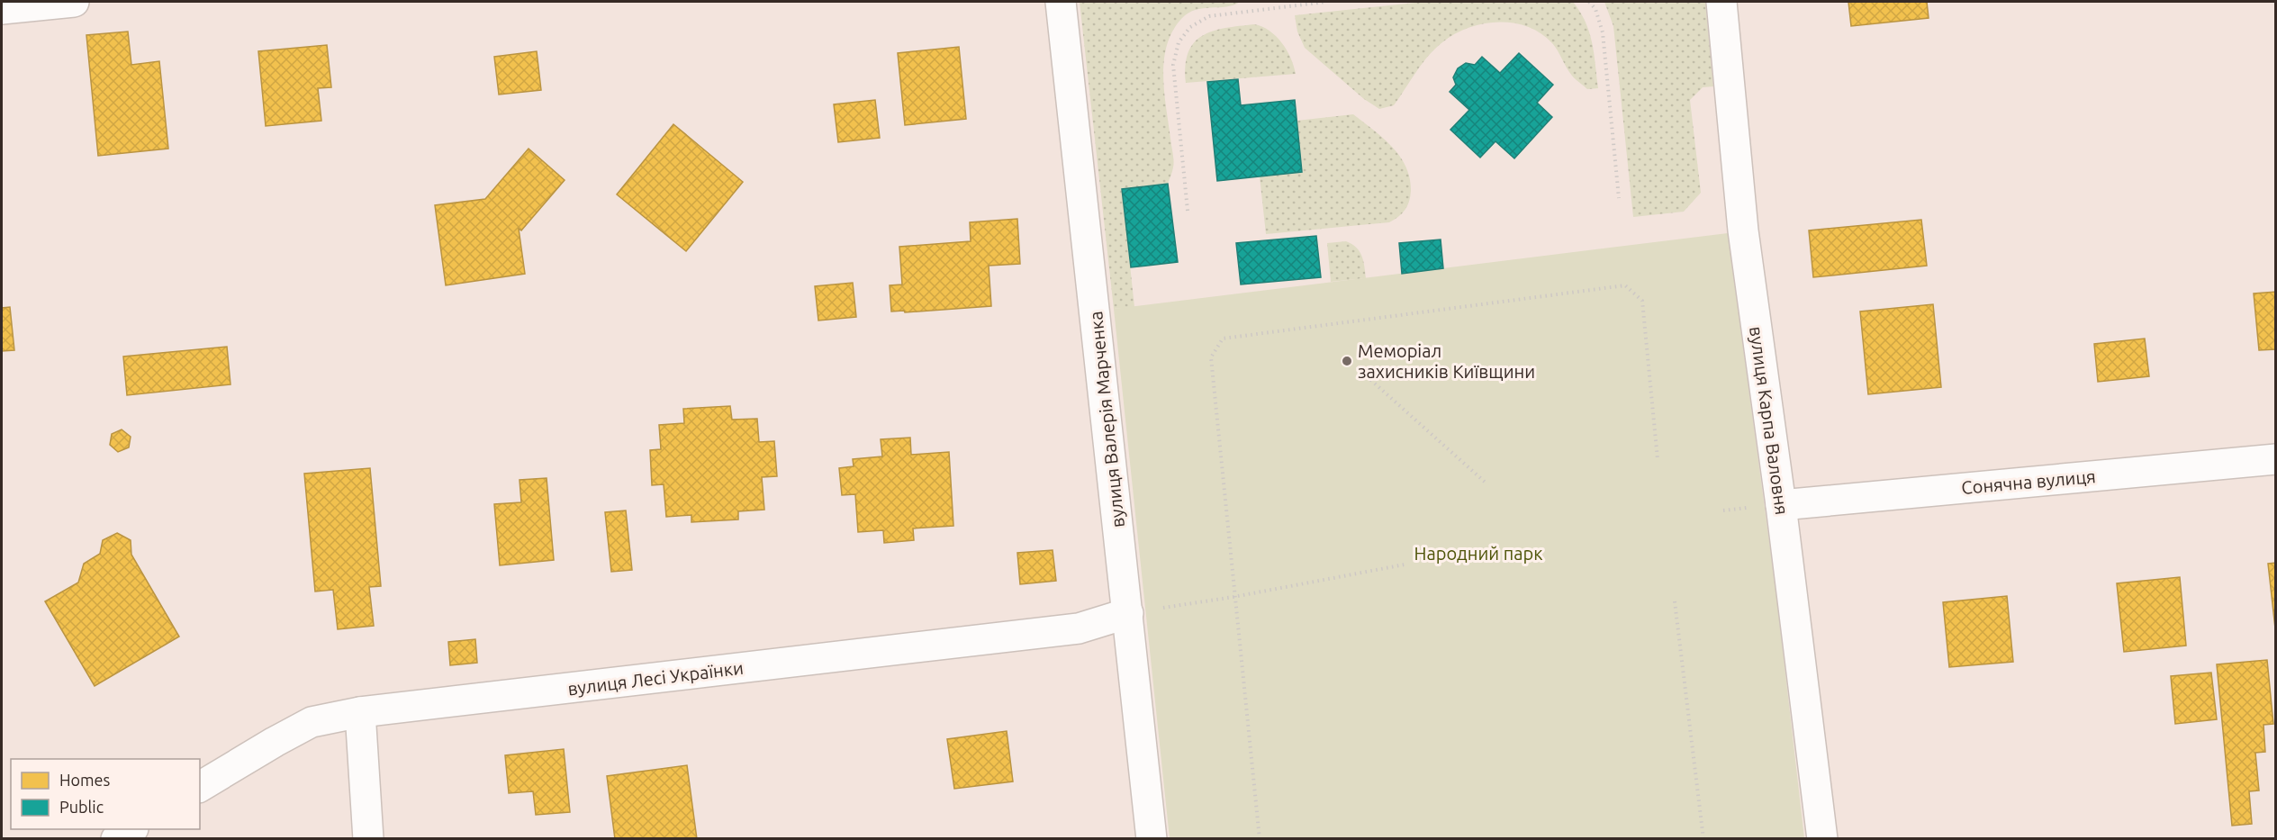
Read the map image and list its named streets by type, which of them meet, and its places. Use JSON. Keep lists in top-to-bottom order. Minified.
{"streets":{"street":["вулиця Валерія Марченка","вулиця Карпа Валовня","Сонячна вулиця","вулиця Лесі Українки"]},"crossings":[["вулиця Валерія Марченка","вулиця Лесі Українки"],["вулиця Карпа Валовня","Сонячна вулиця"]],"parks":["Народний парк"],"places":["Меморіал захисників Київщини"],"legend":["Homes","Public"]}
